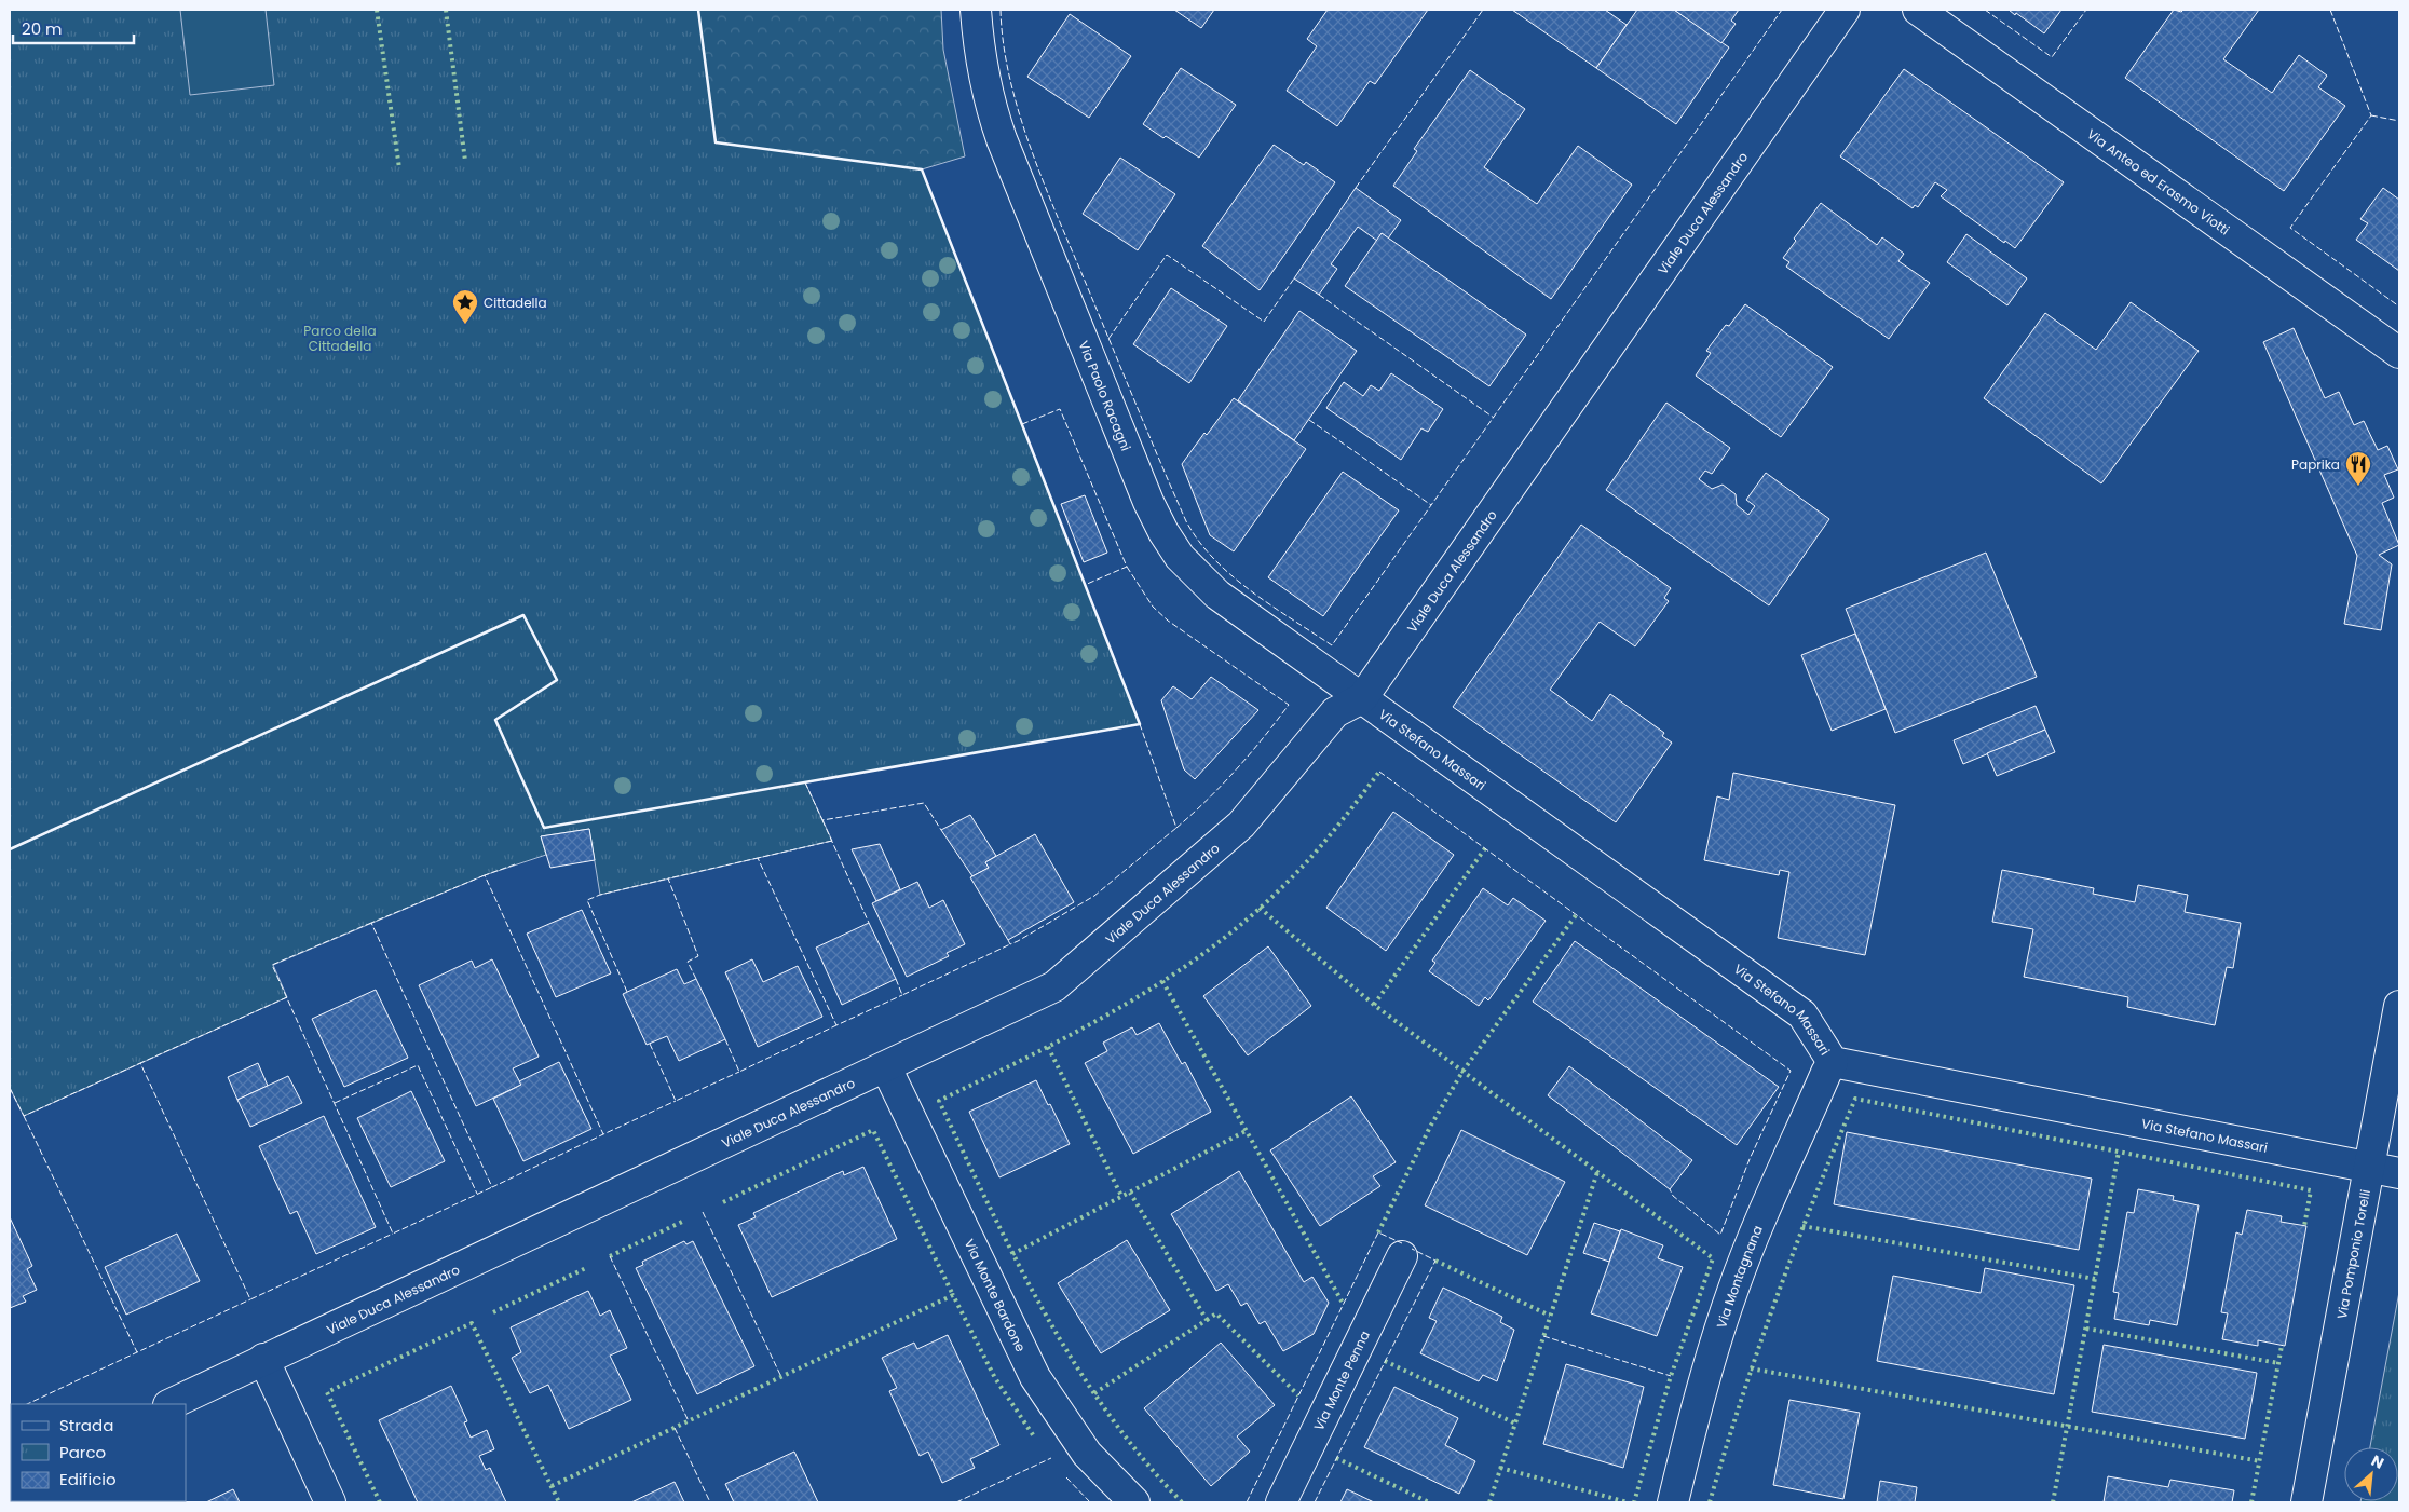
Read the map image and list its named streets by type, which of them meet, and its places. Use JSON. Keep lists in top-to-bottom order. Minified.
{"streets":{"street":["Via Anteo ed Erasmo Viotti","Viale Duca Alessandro","Via Paolo Racagni","Via Stefano Massari","Via Pomponio Torelli","Via Montagnana","Via Monte Bardone","Via Monte Penna"]},"crossings":[["Viale Duca Alessandro","Via Paolo Racagni"],["Viale Duca Alessandro","Via Stefano Massari"],["Viale Duca Alessandro","Via Monte Bardone"],["Via Paolo Racagni","Via Stefano Massari"],["Via Stefano Massari","Via Pomponio Torelli"],["Via Stefano Massari","Via Montagnana"]],"parks":["Parco della Cittadella"],"places":{"place":["Cittadella"],"restaurant":["Paprika"]},"legend":["Strada","Parco","Edificio"],"scale_bar":"20 m","north":"top right"}
